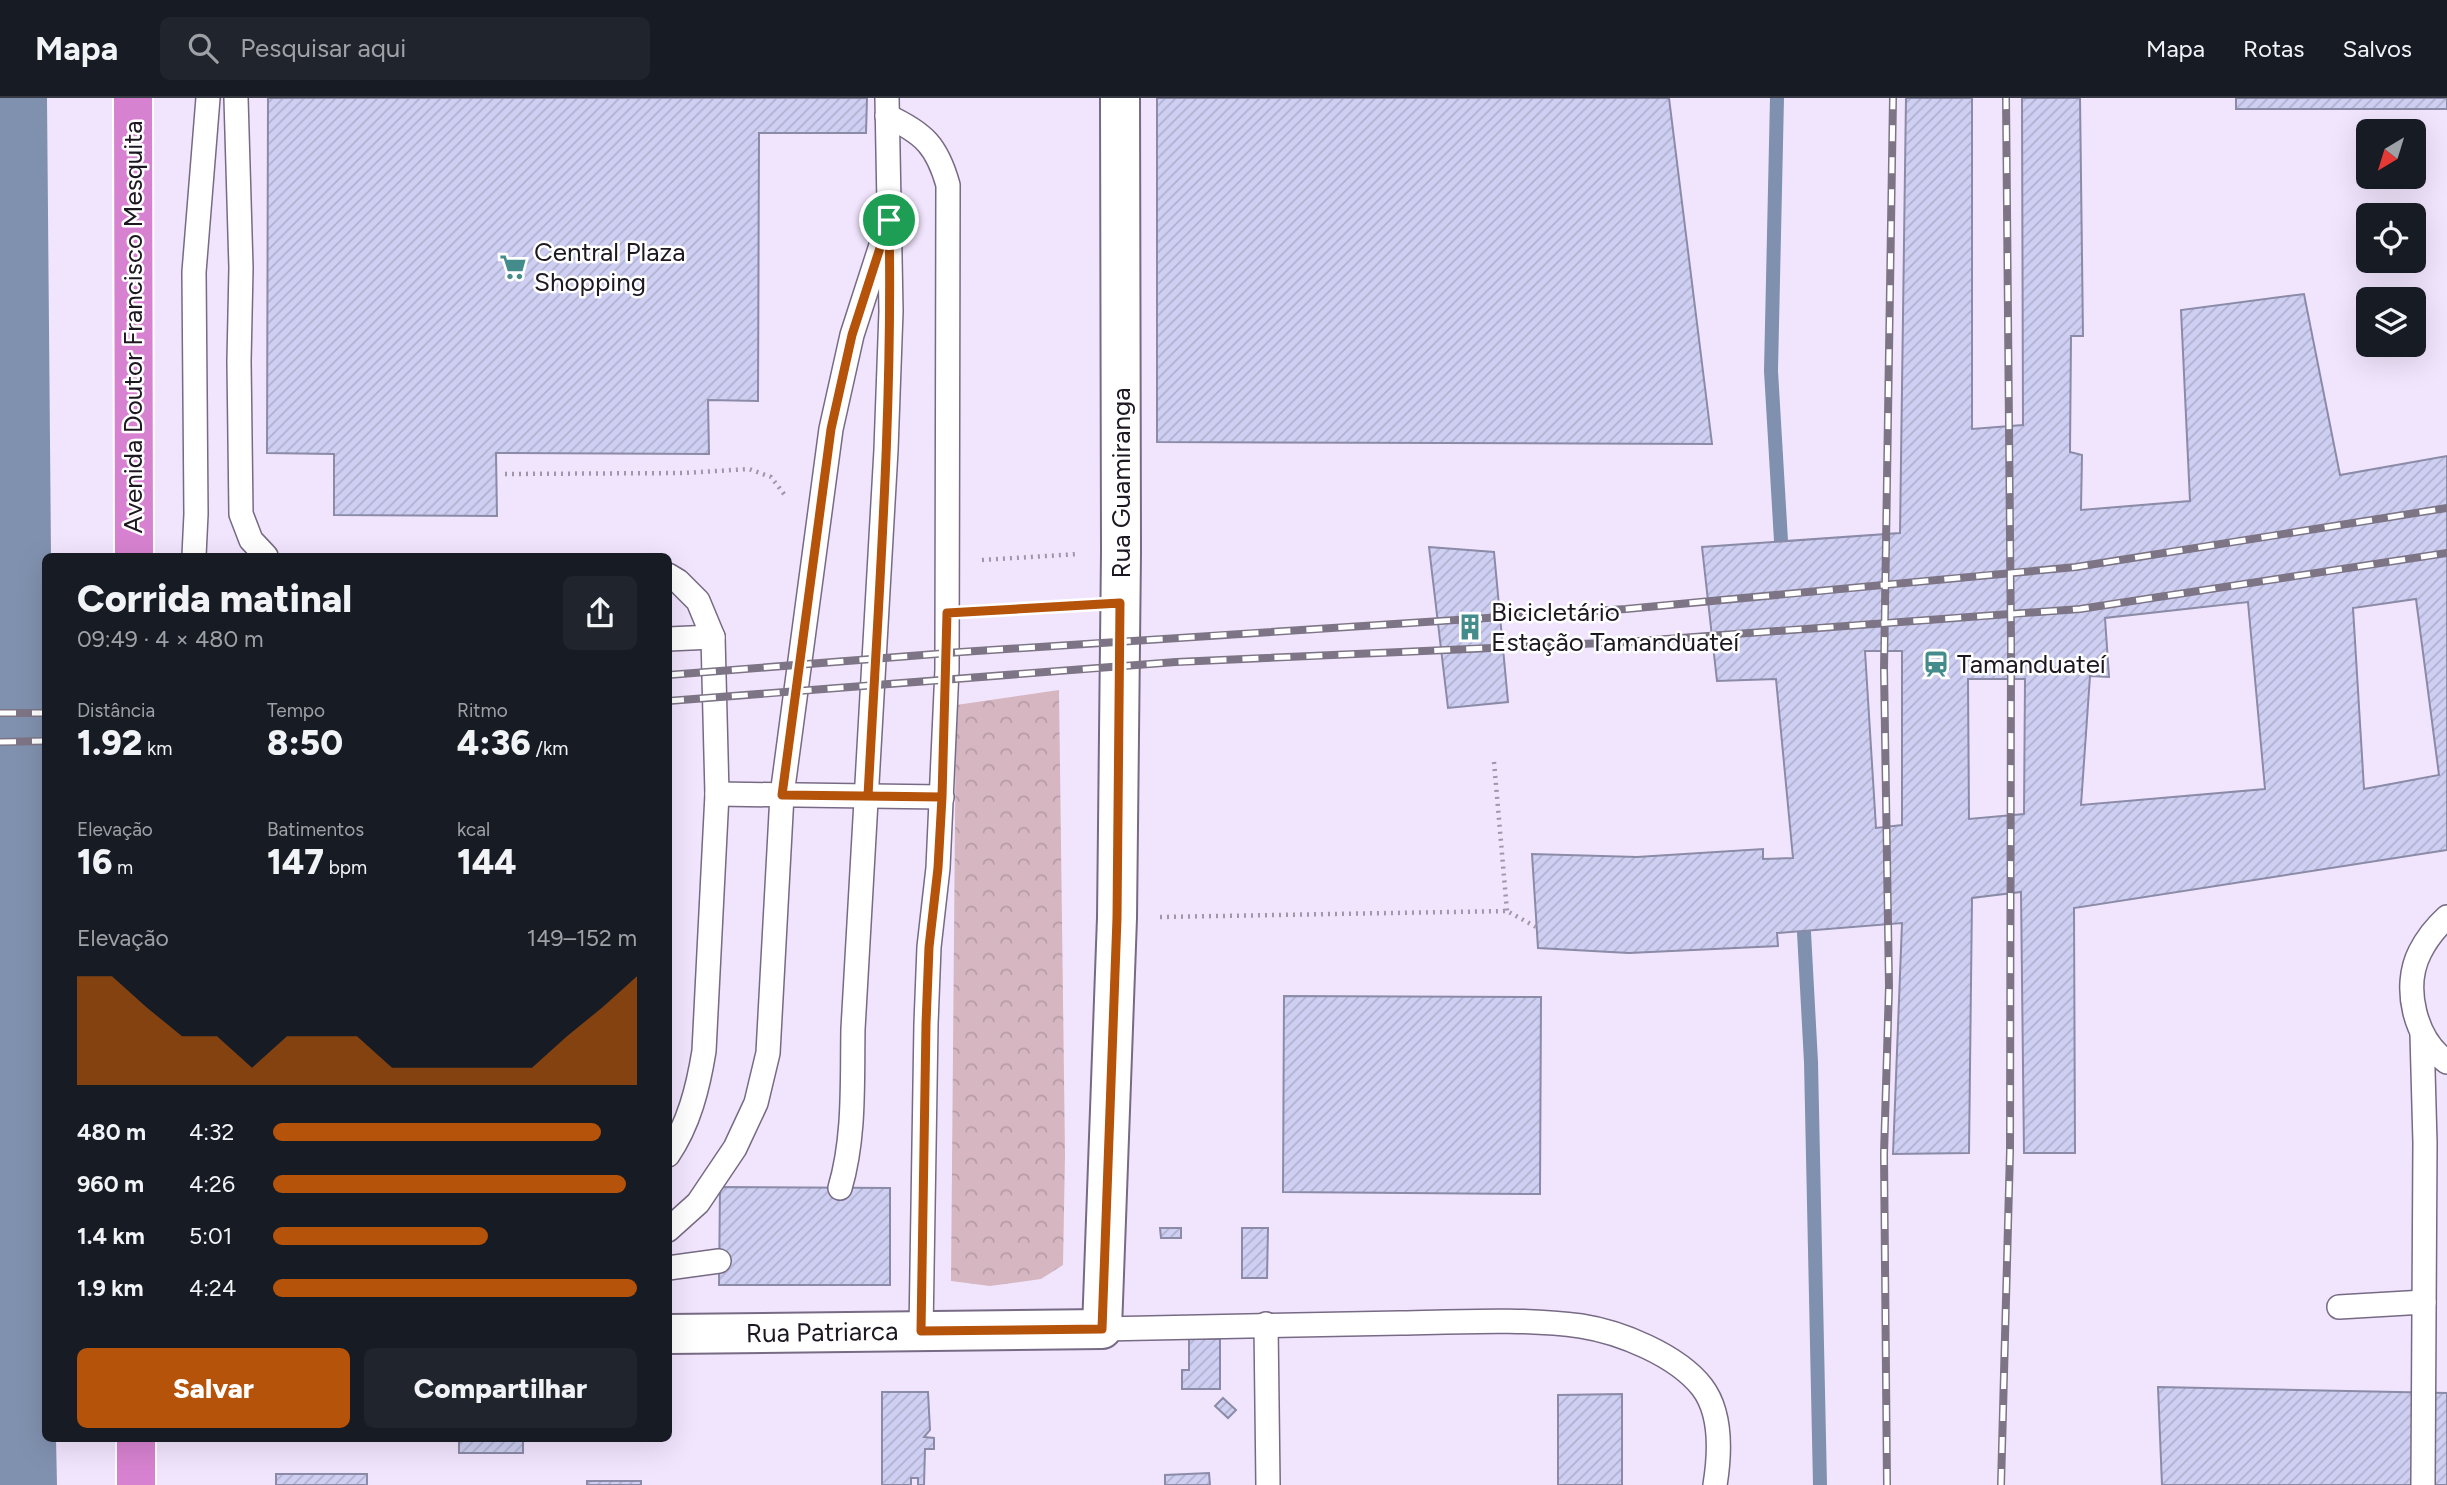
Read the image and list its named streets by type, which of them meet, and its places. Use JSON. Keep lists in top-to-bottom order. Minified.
{"streets":{"highway":["Avenida Doutor Francisco Mesquita"],"street":["Rua Guamiranga","Rua Patriarca"]},"crossings":[["Rua Guamiranga","Rua Patriarca"]],"places":{"supermarket":["Central Plaza Shopping"],"building":["Bicicletário Estação Tamanduateí"],"station":["Tamanduateí"]},"north":"bottom left","page":{"header":"Mapa","search":"Pesquisar aqui","nav":["Mapa","Rotas","Salvos"],"heading":["Corrida matinal","09:49 · 4 × 480 m"],"stats":[["Distância","1.92 km"],["Tempo","8:50"],["Ritmo","4:36 /km"],["Elevação","16 m"],["Batimentos","147 bpm"],["kcal","144"]],"chart":["Elevação","149–152 m"],"list":[{"name":"480 m","note":"4:32"},{"name":"960 m","note":"4:26"},{"name":"1.4 km","note":"5:01"},{"name":"1.9 km","note":"4:24"}],"buttons":["Salvar","Compartilhar"]}}
